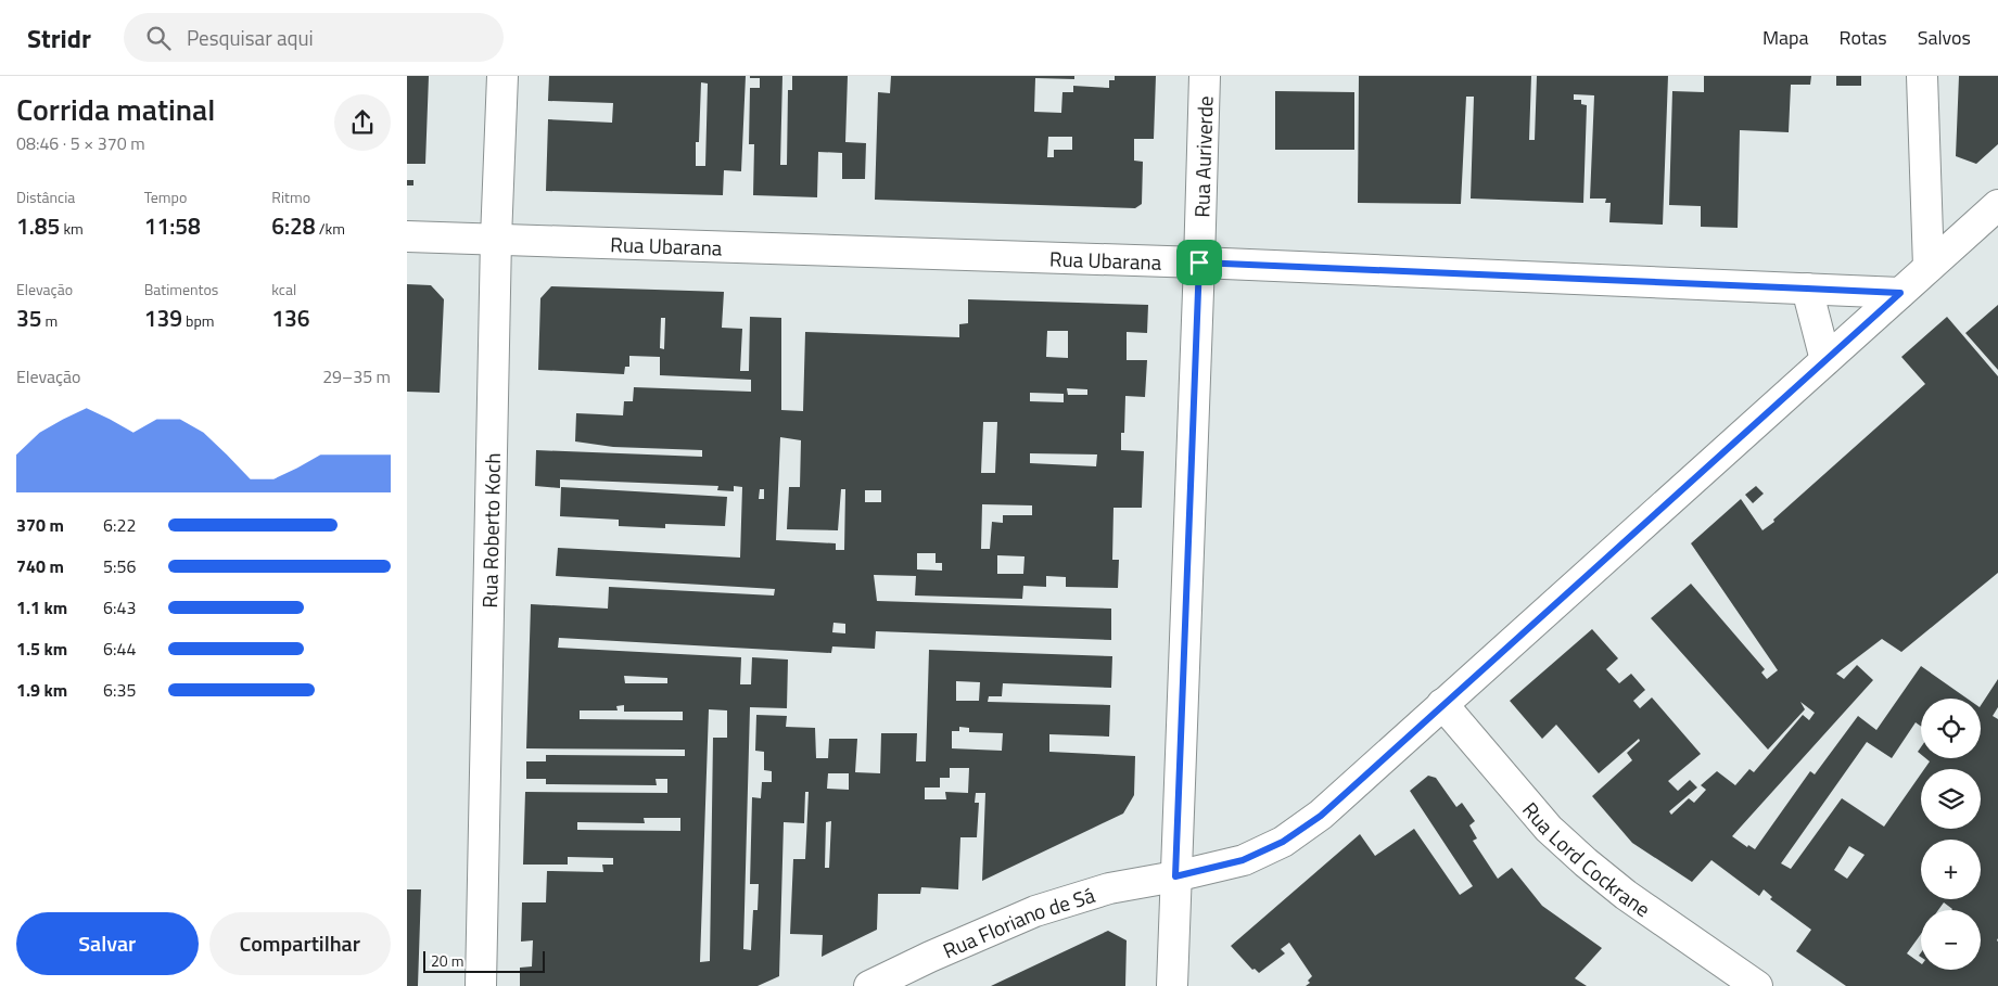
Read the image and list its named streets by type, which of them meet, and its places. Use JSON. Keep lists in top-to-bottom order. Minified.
{"streets":{"street":["Rua Auriverde","Rua Ubarana","Rua Roberto Koch","Rua Lord Cockrane","Rua Floriano de Sá"]},"crossings":[["Rua Auriverde","Rua Ubarana"],["Rua Auriverde","Rua Floriano de Sá"],["Rua Ubarana","Rua Roberto Koch"],["Rua Ubarana","Rua Floriano de Sá"],["Rua Lord Cockrane","Rua Floriano de Sá"]],"scale_bar":"20 m","page":{"header":"Stridr","search":"Pesquisar aqui","nav":["Mapa","Rotas","Salvos"],"heading":["Corrida matinal","08:46 · 5 × 370 m"],"stats":[["Distância","1.85 km"],["Tempo","11:58"],["Ritmo","6:28 /km"],["Elevação","35 m"],["Batimentos","139 bpm"],["kcal","136"]],"chart":["Elevação","29–35 m"],"list":[{"name":"370 m","note":"6:22"},{"name":"740 m","note":"5:56"},{"name":"1.1 km","note":"6:43"},{"name":"1.5 km","note":"6:44"},{"name":"1.9 km","note":"6:35"}],"map_buttons":["+","−"],"buttons":["Salvar","Compartilhar"],"scale":"20 m"}}
